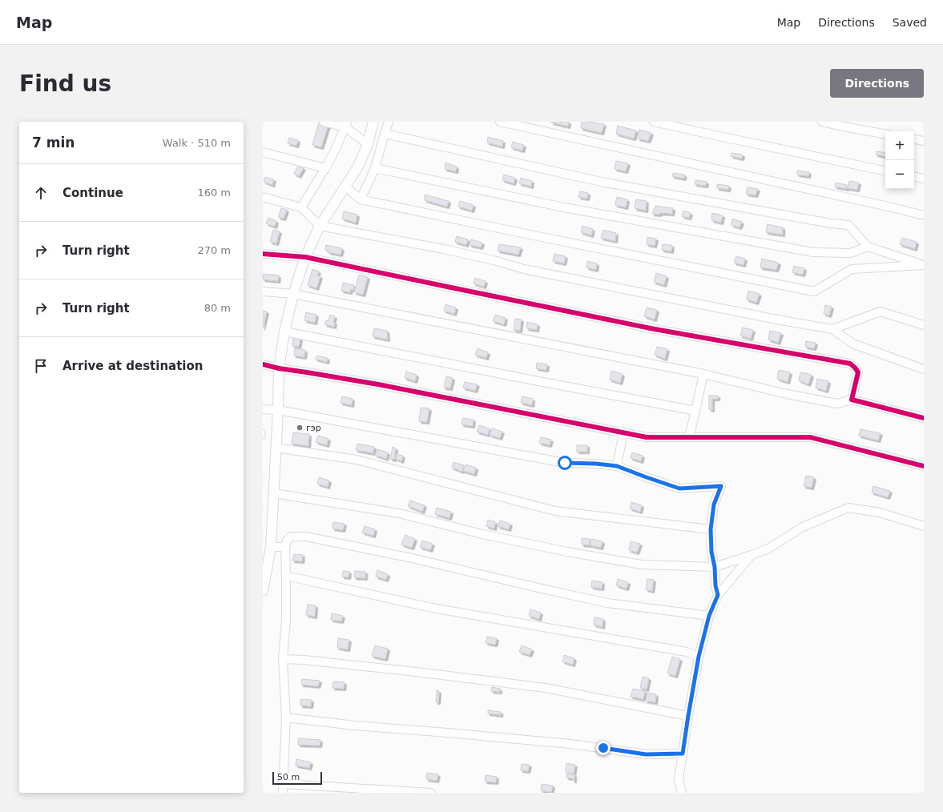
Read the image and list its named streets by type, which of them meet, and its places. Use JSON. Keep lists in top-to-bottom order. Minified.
{"places":["гэр"],"scale_bar":"50 m","page":{"header":"Map","nav":["Map","Directions","Saved"],"buttons":"Directions","title":"Find us","heading":["7 min","Walk · 510 m"],"map_buttons":["+","−"],"list":[["Continue","160 m"],["Turn right","270 m"],["Turn right","80 m"],"Arrive at destination"],"scale":"50 m"}}
